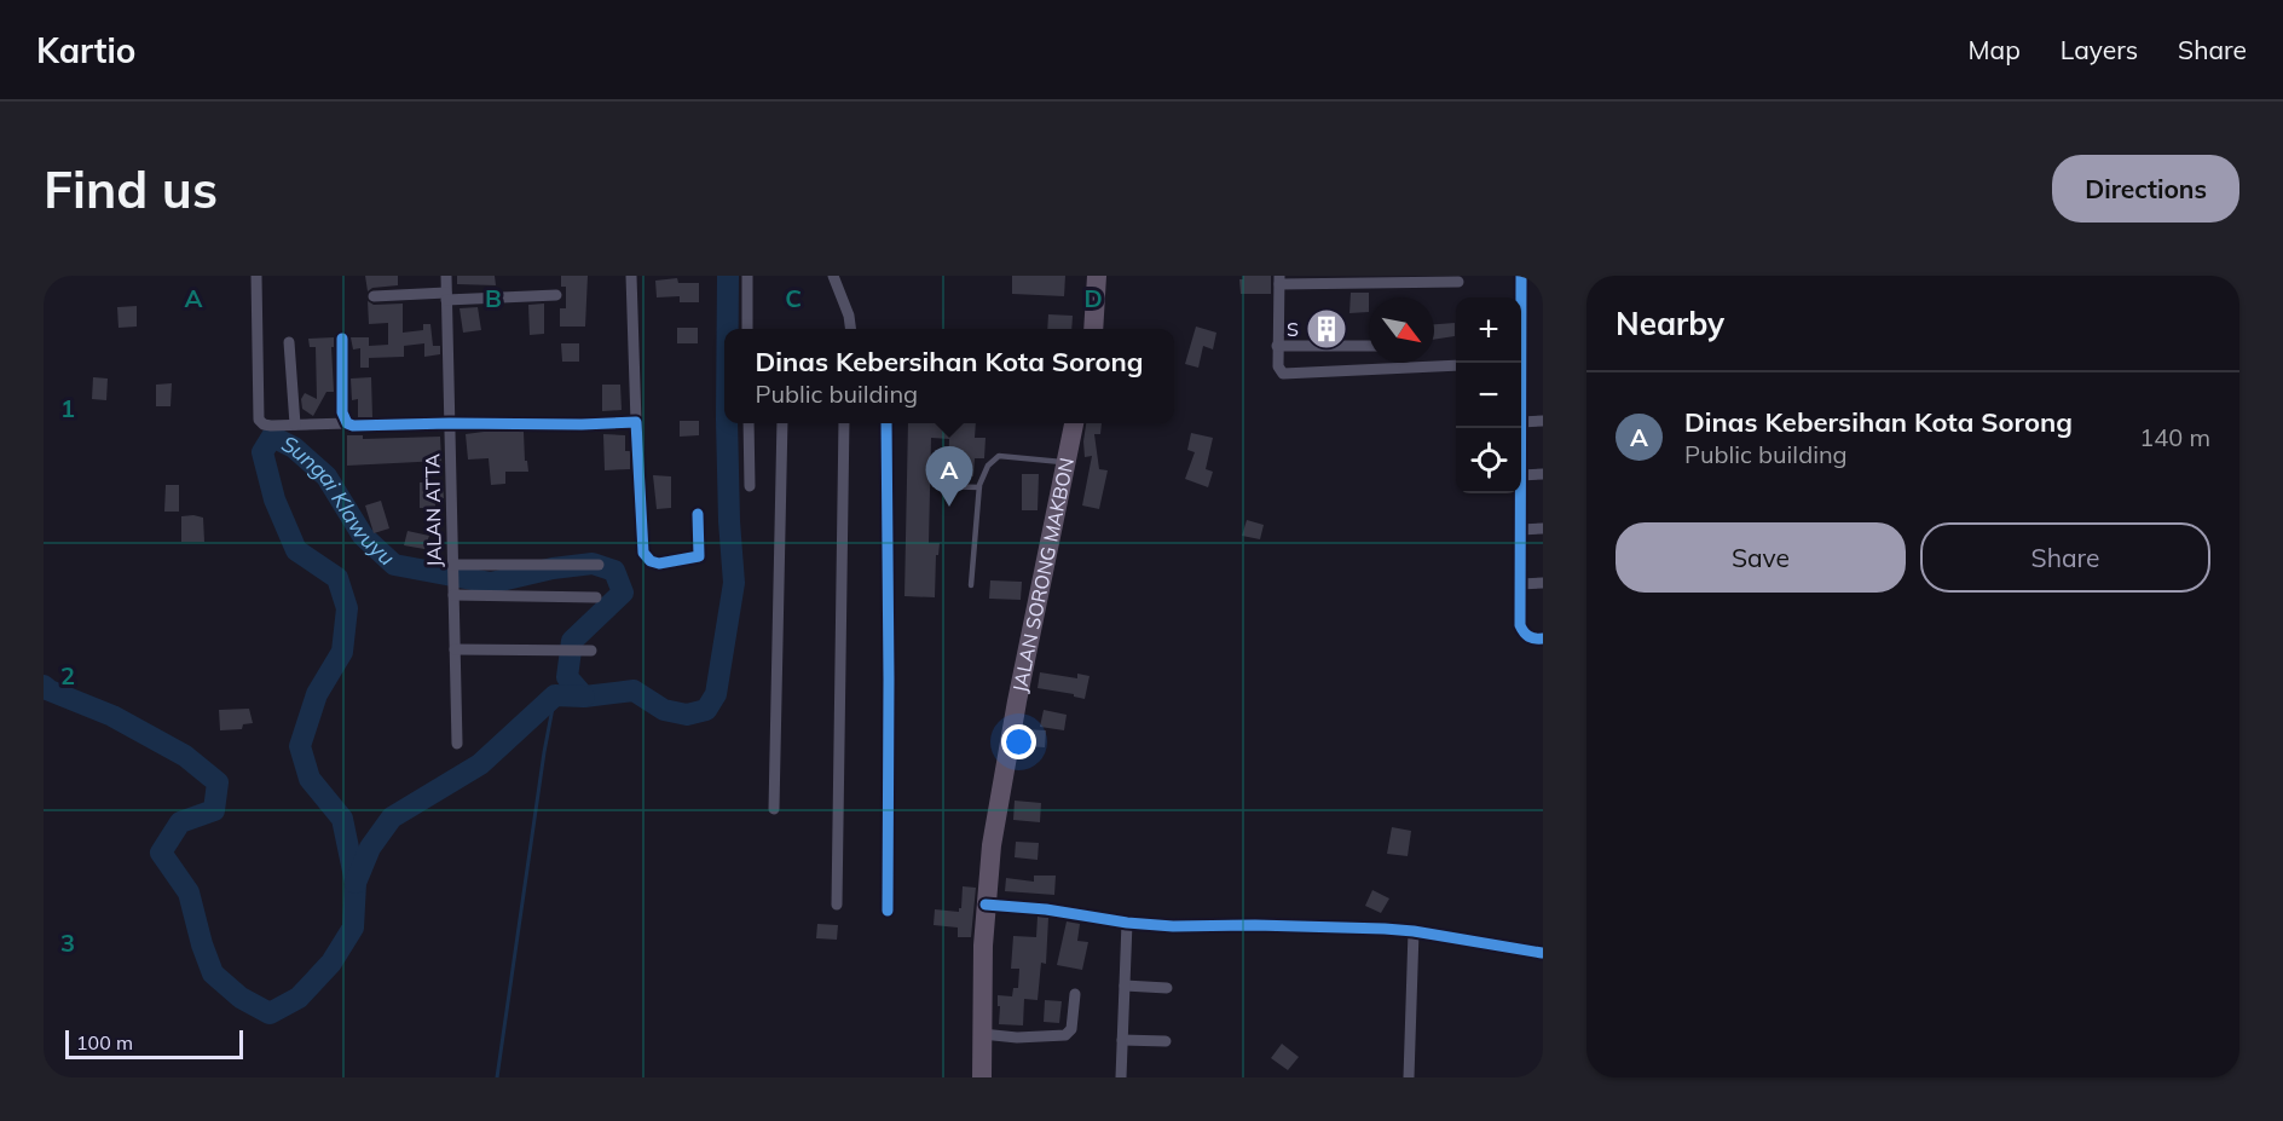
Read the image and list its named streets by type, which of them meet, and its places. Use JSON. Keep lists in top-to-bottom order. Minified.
{"streets":{"highway":["JALAN SORONG MAKBON"],"street":["JALAN ATTA"]},"water":["Sungai Klawuyu"],"places":{"building":["S"]},"scale_bar":"100 m","north":"bottom right","page":{"header":"Kartio","nav":["Map","Layers","Share"],"buttons":["Directions",["Save","Share"]],"title":"Find us","heading":"Nearby","map_buttons":["+","−"],"popup":["Dinas Kebersihan Kota Sorong","Public building"],"list":[{"mark":"A","name":"Dinas Kebersihan Kota Sorong","note":"Public building","value":"140 m"}],"pins":"A","scale":"100 m"},"grid":{"columns":["A","B","C","D"],"rows":["1","2","3"]}}
